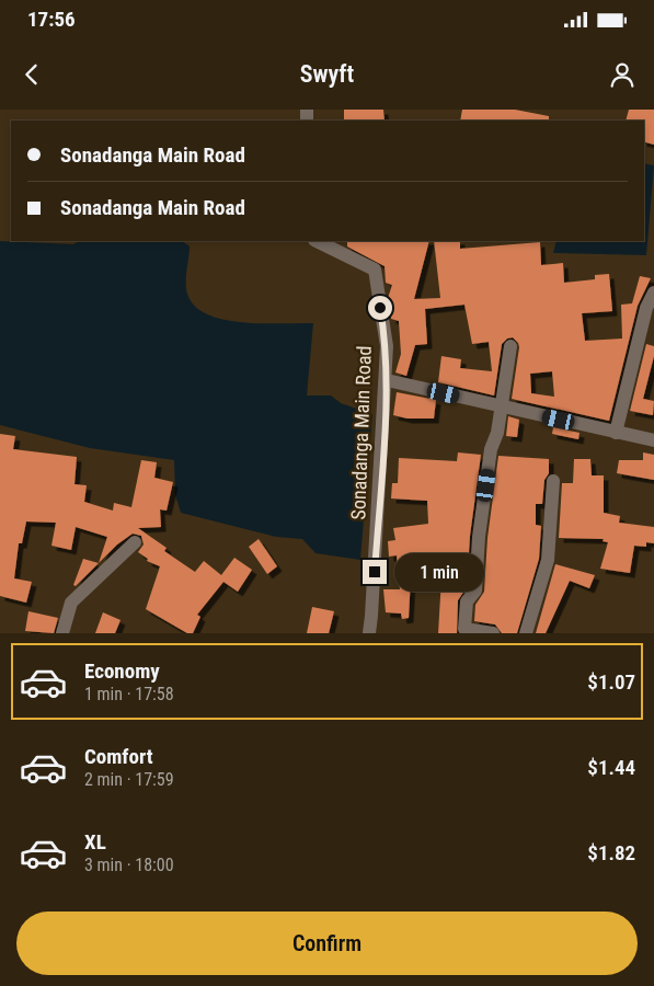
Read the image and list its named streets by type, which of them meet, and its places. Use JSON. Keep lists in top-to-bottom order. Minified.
{"streets":{"street":["Sonadanga Main Road"]},"page":{"status":"17:56","header":"Swyft","banner":["Sonadanga Main Road","Sonadanga Main Road"],"bubble":"1 min","list":[{"name":"Economy","note":"1 min · 17:58","value":"$1.07"},{"name":"Comfort","note":"2 min · 17:59","value":"$1.44"},{"name":"XL","note":"3 min · 18:00","value":"$1.82"}],"buttons":"Confirm"}}
